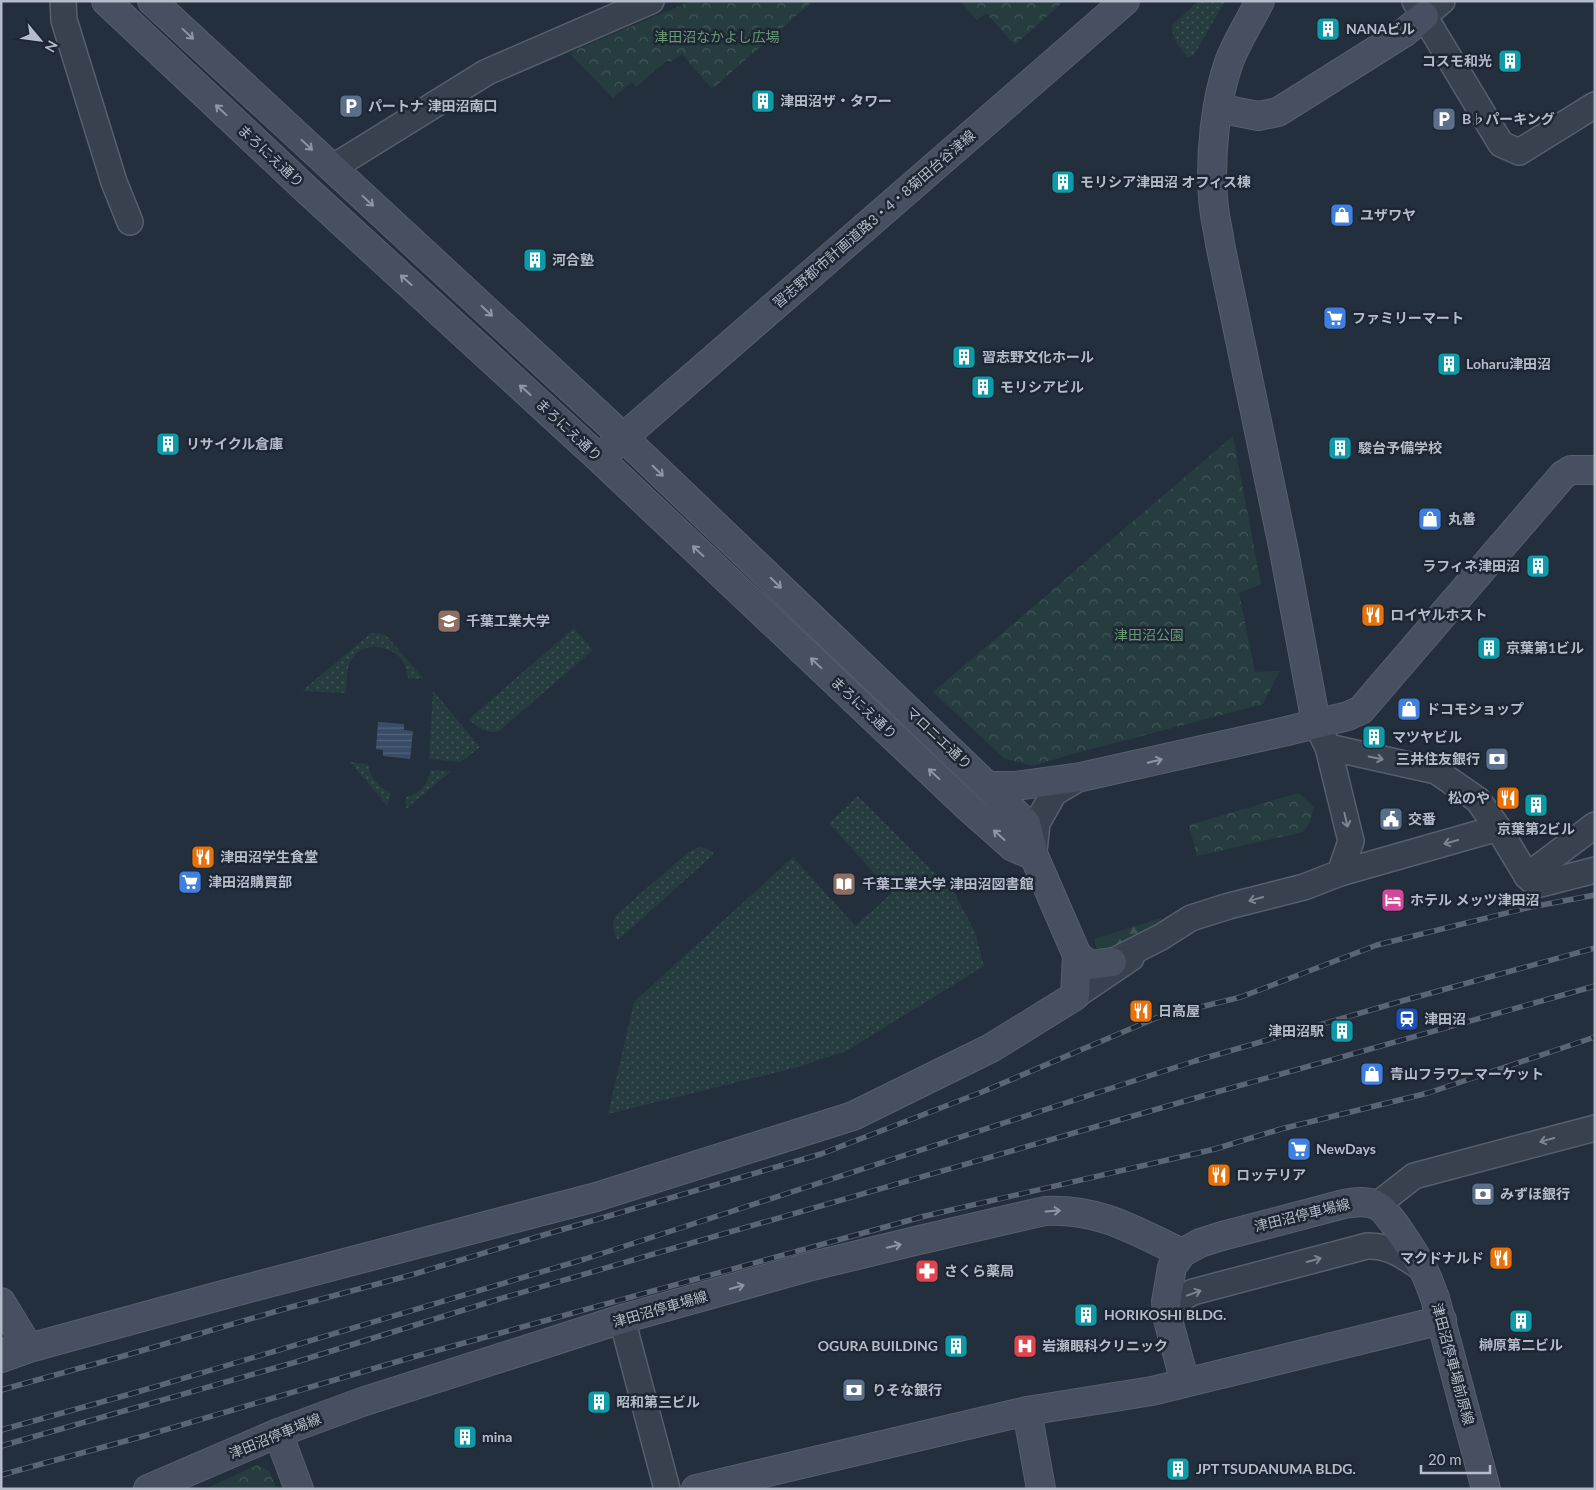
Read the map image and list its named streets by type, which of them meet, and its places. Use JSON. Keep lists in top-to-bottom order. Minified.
{"streets":{"street":["まろにえ通り","習志野都市計画道路3・4・8菊田台谷津線","マロニエ通り","津田沼停車場線","津田沼停車場前原線"]},"crossings":[["まろにえ通り","習志野都市計画道路3・4・8菊田台谷津線"],["まろにえ通り","マロニエ通り"],["習志野都市計画道路3・4・8菊田台谷津線","マロニエ通り"]],"one_way":["マロニエ通り"],"parks":["津田沼なかよし広場","津田沼公園"],"places":{"building":["NANAビル","コスモ和光","津田沼ザ・タワー","モリシア津田沼 オフィス棟","河合塾","習志野文化ホール","Loharu津田沼","モリシアビル","リサイクル倉庫","駿台予備学校","ラフィネ津田沼","京葉第1ビル","マツヤビル","京葉第2ビル","津田沼駅","HORIKOSHI BLDG.","榊原第二ビル","OGURA BUILDING","昭和第三ビル","mina","JPT TSUDANUMA BLDG."],"parking":["パートナ 津田沼南口","B♭パーキング"],"shop":["ユザワヤ","丸善","ドコモショップ","青山フラワーマーケット"],"supermarket":["ファミリーマート","津田沼購買部","NewDays"],"restaurant":["ロイヤルホスト","松のや","津田沼学生食堂","日高屋","ロッテリア","マクドナルド"],"school or university":["千葉工業大学"],"bank":["三井住友銀行","みずほ銀行","りそな銀行"],"public building":["交番"],"library":["千葉工業大学 津田沼図書館"],"hotel":["ホテル メッツ津田沼"],"station":["津田沼"],"pharmacy":["さくら薬局"],"hospital":["岩瀬眼科クリニック"]},"scale_bar":"20 m","north":"bottom right"}
